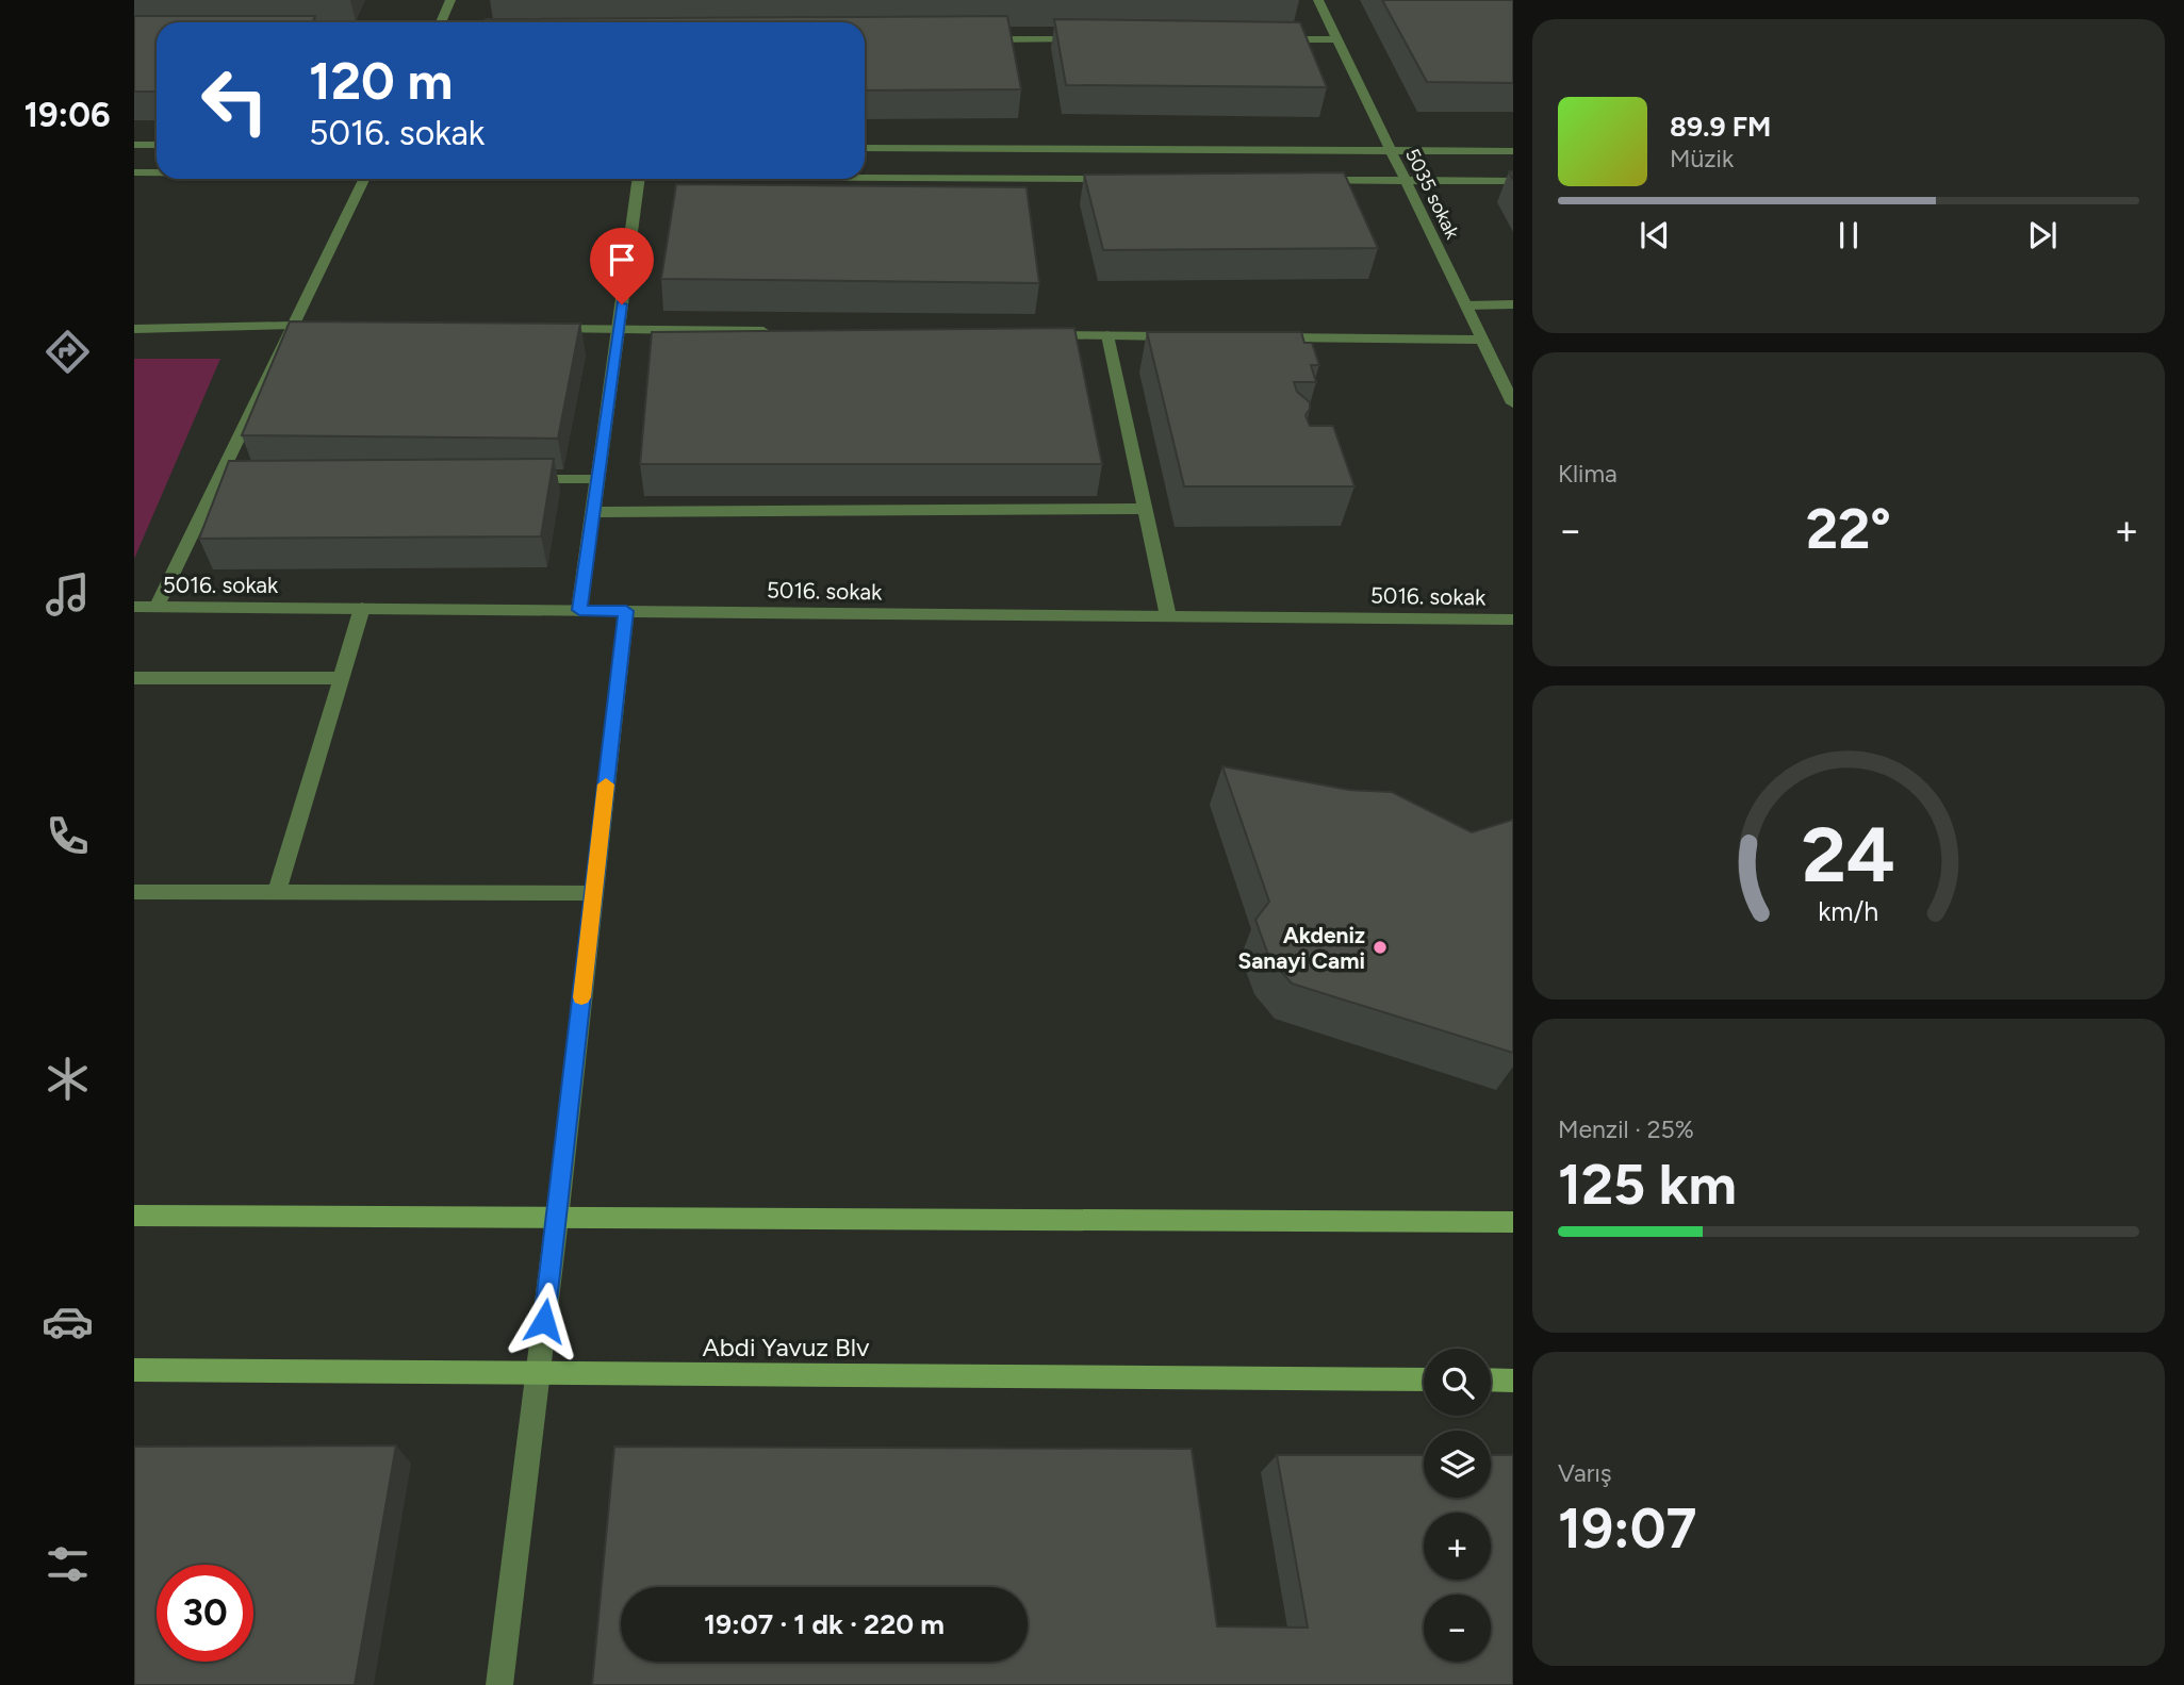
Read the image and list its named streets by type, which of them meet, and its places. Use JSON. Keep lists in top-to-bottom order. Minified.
{"streets":{"main road":["Abdi Yavuz Blv"],"street":["5035 sokak","5016. sokak"]},"places":["Akdeniz Sanayi Cami"],"page":{"tabs":"19:06","turn":["120 m","5016. sokak"],"song":["89.9 FM","Müzik"],"tile":["Klima",["Menzil · 25%","125 km"],["Varış","19:07"]],"heat":["−","22°","+"],"map_buttons":["+","−"],"limit":"30","trip":"19:07 · 1 dk · 220 m","gauge":["24","km/h"]}}
